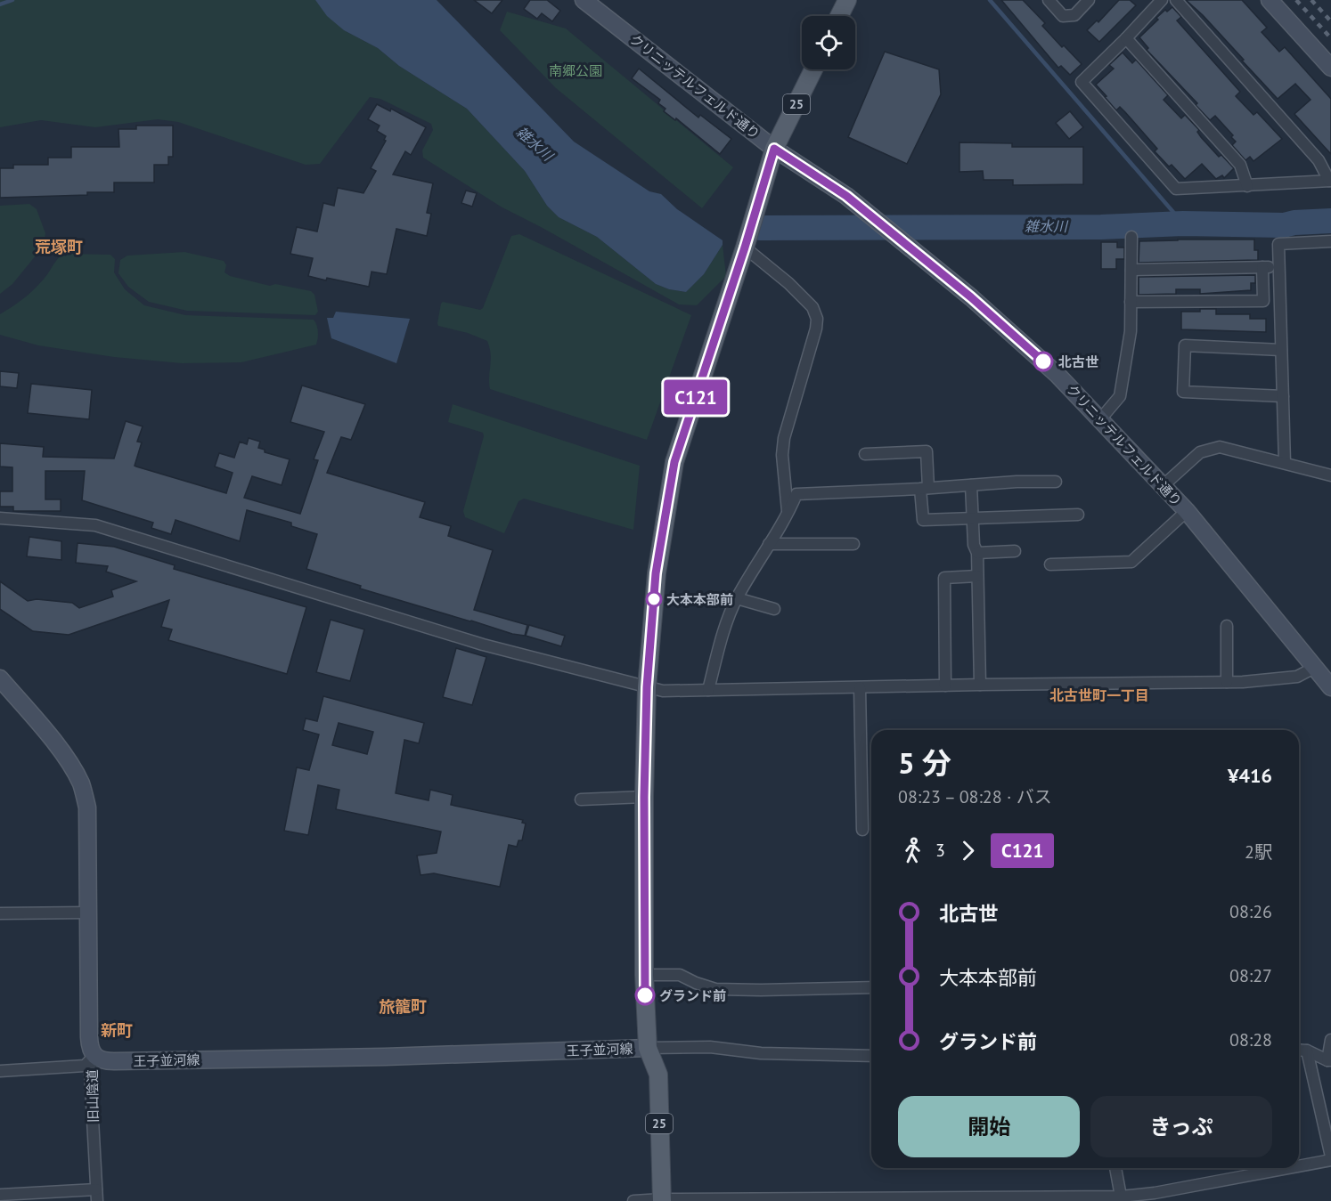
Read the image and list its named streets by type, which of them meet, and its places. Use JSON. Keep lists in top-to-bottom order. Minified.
{"streets":{"main road":["25"],"street":["クリニッテルフェルド通り","王子並河線","旧山陰道"]},"crossings":[["クリニッテルフェルド通り","25"],["25","王子並河線"],["王子並河線","旧山陰道"]],"districts":["荒塚町","北古世町一丁目","旅籠町","新町"],"water":["雑水川"],"parks":["南郷公園"],"places":["北古世","大本本部前","グランド前"],"lines":["bus line C121"],"page":{"on_map":"C121","heading":["5 分","08:23 – 08:28 · バス","¥416"],"legs":["3","C121","2駅"],"list":[{"name":"北古世","value":"08:26"},{"name":"大本本部前","value":"08:27"},{"name":"グランド前","value":"08:28"}],"buttons":["開始","きっぷ"]}}
